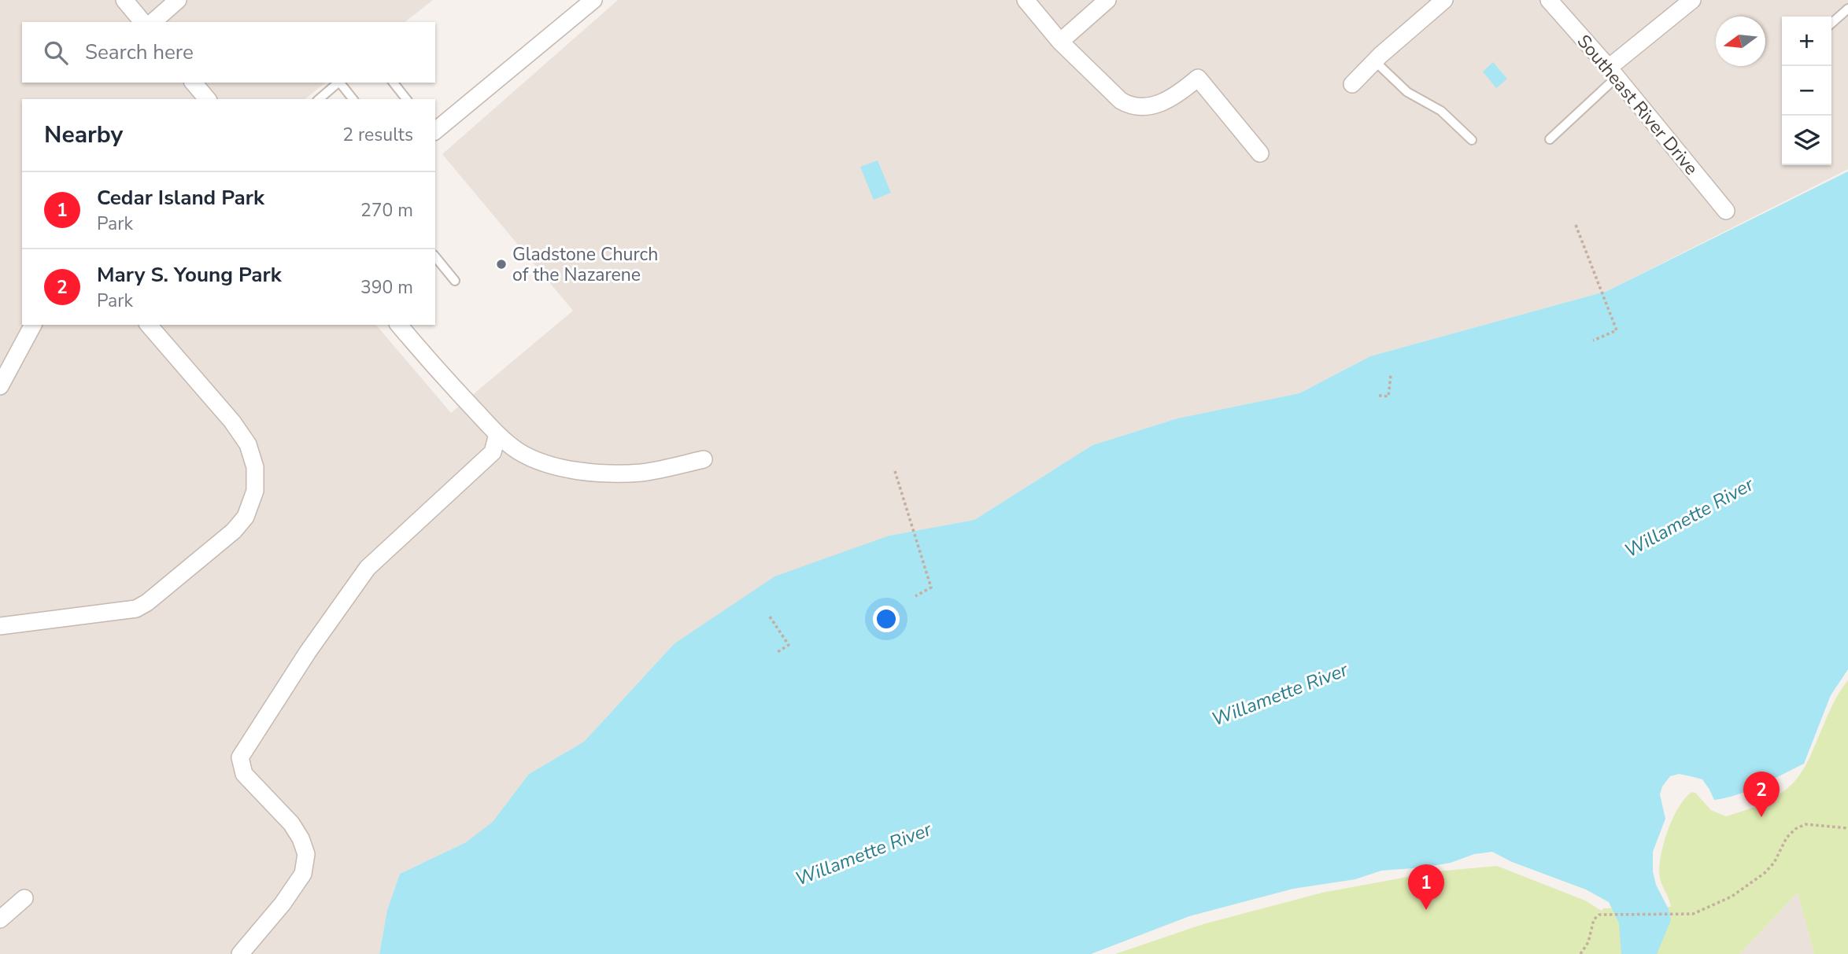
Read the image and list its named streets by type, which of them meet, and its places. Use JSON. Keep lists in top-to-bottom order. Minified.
{"streets":{"street":["Southeast River Drive"]},"water":["Willamette River"],"places":["Gladstone Church of the Nazarene"],"north":"left","page":{"map_buttons":["+","−"],"search":"Search here","heading":["Nearby","2 results"],"list":[{"mark":"1","name":"Cedar Island Park","note":"Park","value":"270 m"},{"mark":"2","name":"Mary S. Young Park","note":"Park","value":"390 m"}],"pins":["2","1"]}}
